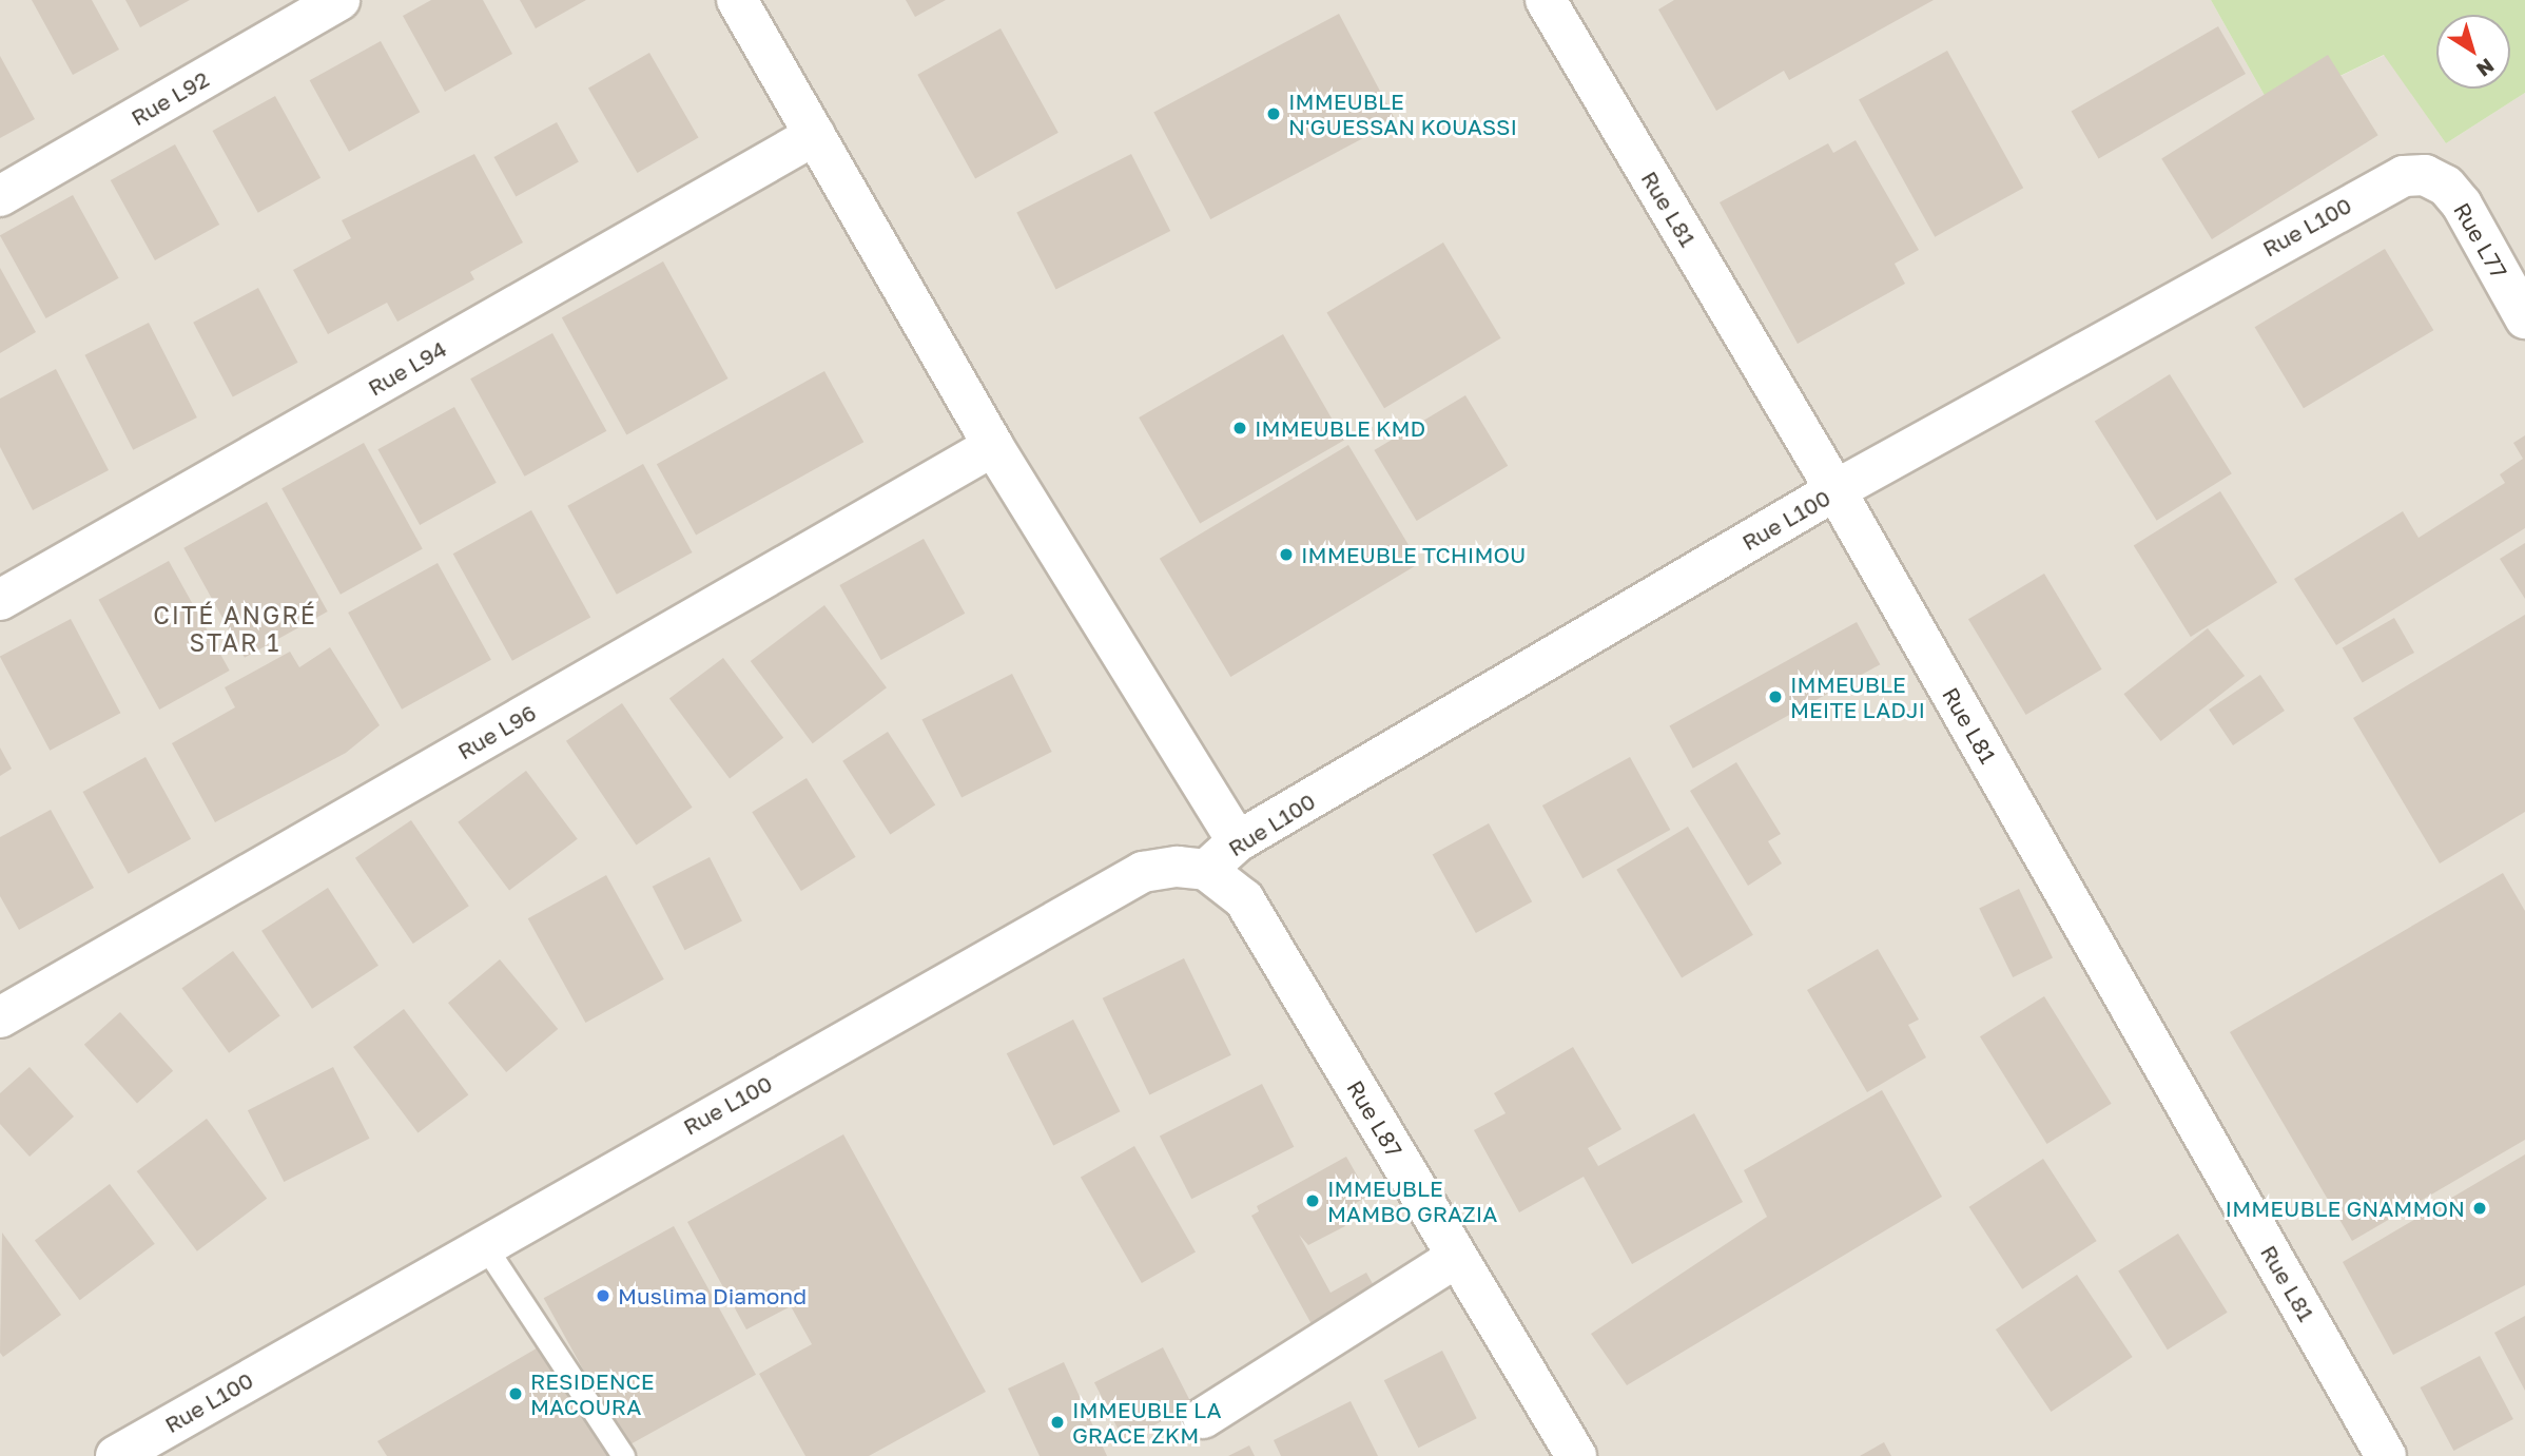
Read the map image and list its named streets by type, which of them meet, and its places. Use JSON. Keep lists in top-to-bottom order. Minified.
{"streets":{"street":["Rue L92","Rue L81","Rue L100","Rue L77","Rue L94","Rue L96","Rue L87"]},"crossings":[["Rue L81","Rue L100"],["Rue L100","Rue L77"],["Rue L100","Rue L87"]],"districts":["CITÉ ANGRÉ STAR 1"],"places":["IMMEUBLE N'GUESSAN KOUASSI","IMMEUBLE KMD","IMMEUBLE TCHIMOU","IMMEUBLE MEITE LADJI","IMMEUBLE MAMBO GRAZIA","IMMEUBLE GNAMMON","Muslima Diamond","RESIDENCE MACOURA","IMMEUBLE LA GRACE ZKM"],"north":"bottom right"}
